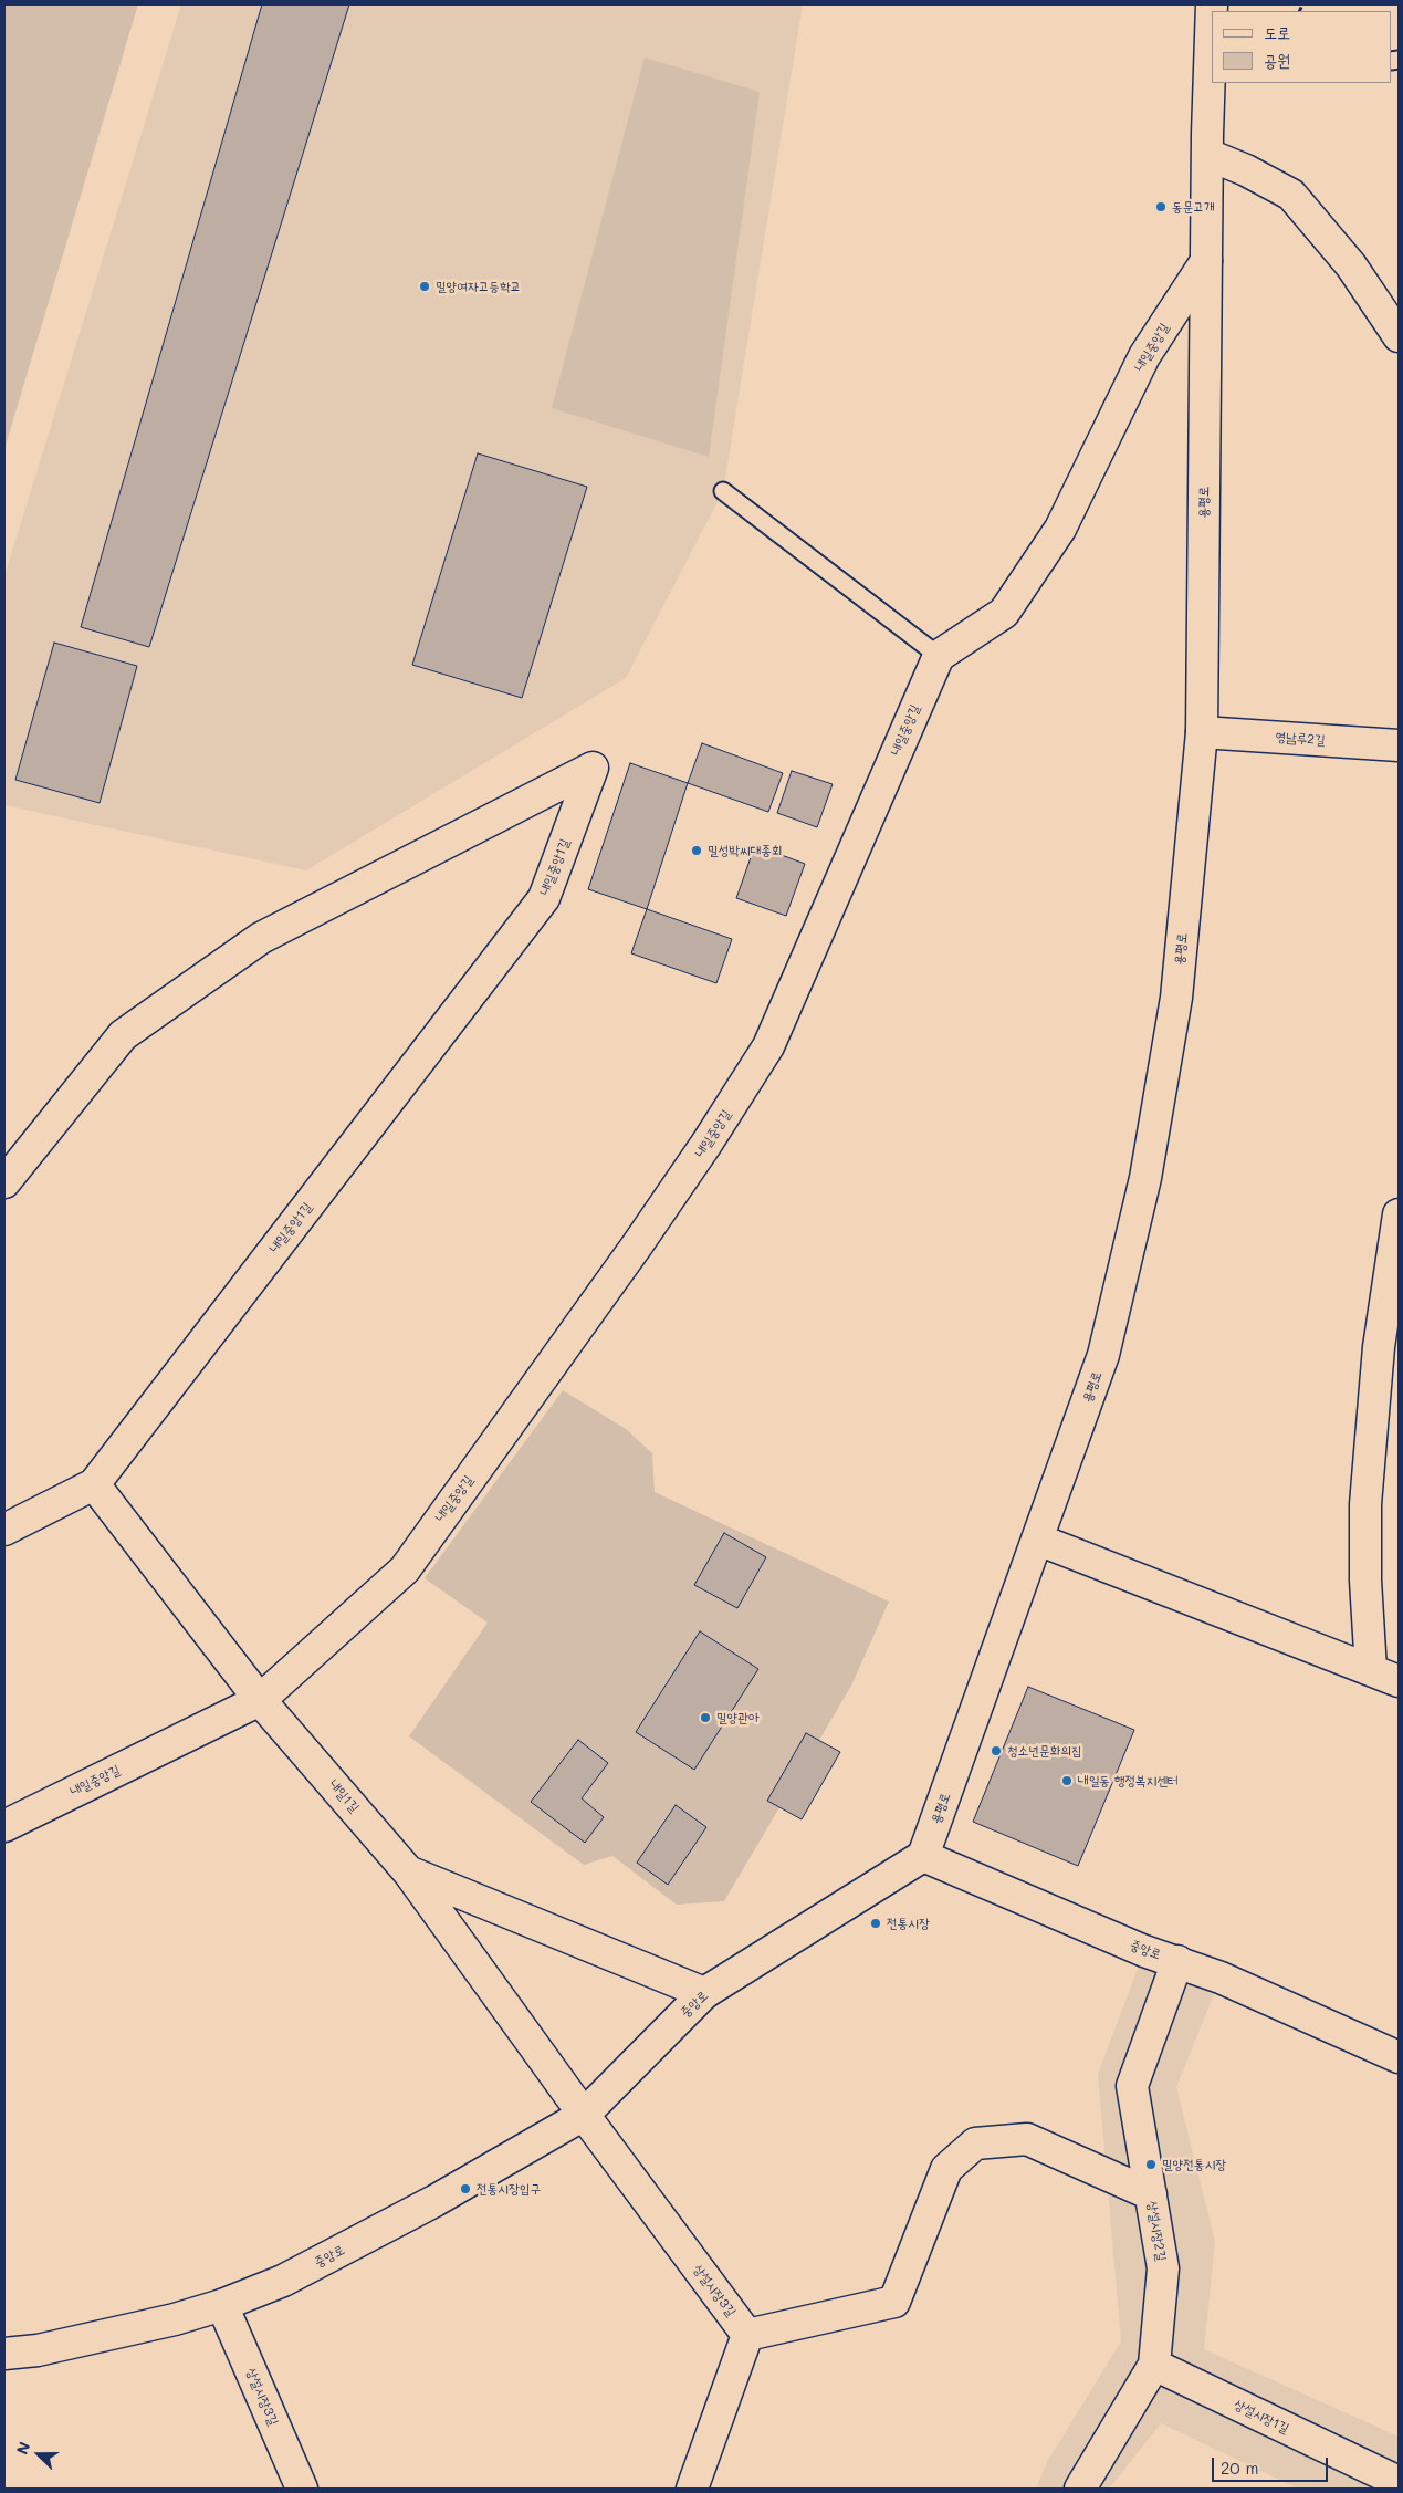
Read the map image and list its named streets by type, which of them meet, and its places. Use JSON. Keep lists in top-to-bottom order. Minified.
{"streets":{"street":["내일중앙길","용평로","영남루2길","내일중앙1길","내일1길","중앙로","상설시장2길","상설시장3길","상설시장1길"]},"crossings":[["내일중앙길","용평로"],["내일중앙길","내일1길"],["용평로","영남루2길"],["용평로","중앙로"],["내일중앙1길","내일1길"],["내일1길","중앙로"],["내일1길","상설시장3길"],["중앙로","상설시장2길"],["중앙로","상설시장3길"],["상설시장2길","상설시장1길"]],"places":["동문고개","밀양여자고등학교","밀성박씨대종회","밀양관아","청소년문화의집","내일동 행정복지센터","전통시장","밀양전통시장","전통시장입구"],"legend":["도로","공원"],"scale_bar":"20 m","north":"left"}
